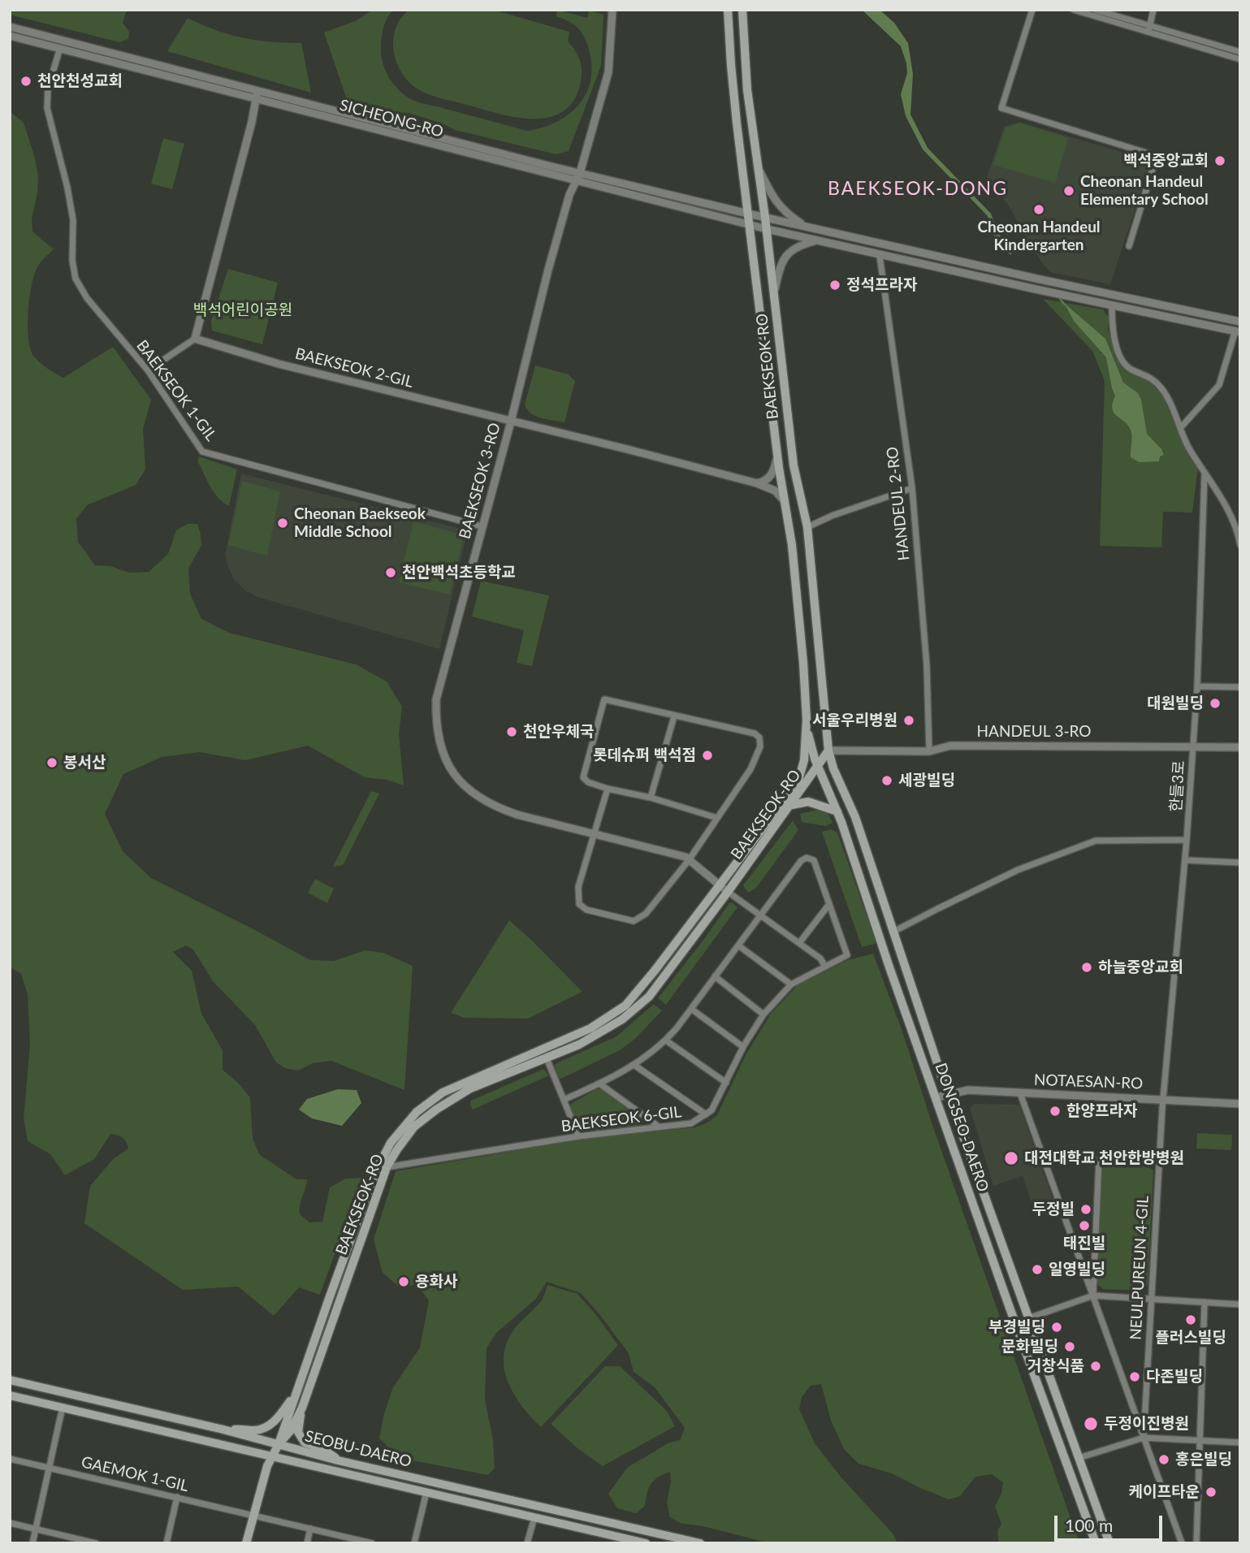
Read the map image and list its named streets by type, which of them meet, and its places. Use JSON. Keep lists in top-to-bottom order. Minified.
{"streets":{"main road":["BAEKSEOK-RO","DONGSEO-DAERO","SEOBU-DAERO"],"street":["SICHEONG-RO","BAEKSEOK 2-GIL","BAEKSEOK 1-GIL","BAEKSEOK 3-RO","HANDEUL 2-RO","HANDEUL 3-RO","한들3로","NOTAESAN-RO","BAEKSEOK 6-GIL","NEULPUREUN 4-GIL","GAEMOK 1-GIL"]},"crossings":[["SICHEONG-RO","BAEKSEOK-RO"],["SICHEONG-RO","BAEKSEOK 1-GIL"],["SICHEONG-RO","BAEKSEOK 3-RO"],["BAEKSEOK-RO","BAEKSEOK 2-GIL"],["BAEKSEOK-RO","BAEKSEOK 3-RO"],["BAEKSEOK-RO","HANDEUL 3-RO"],["BAEKSEOK-RO","BAEKSEOK 6-GIL"],["BAEKSEOK-RO","DONGSEO-DAERO"],["BAEKSEOK-RO","SEOBU-DAERO"],["BAEKSEOK-RO","GAEMOK 1-GIL"],["BAEKSEOK 2-GIL","BAEKSEOK 3-RO"],["BAEKSEOK 1-GIL","BAEKSEOK 3-RO"],["HANDEUL 2-RO","HANDEUL 3-RO"],["HANDEUL 3-RO","한들3로"],["HANDEUL 3-RO","DONGSEO-DAERO"],["한들3로","NOTAESAN-RO"],["한들3로","NEULPUREUN 4-GIL"],["NOTAESAN-RO","DONGSEO-DAERO"],["NOTAESAN-RO","NEULPUREUN 4-GIL"]],"districts":["BAEKSEOK-DONG"],"parks":["백석어린이공원"],"places":["천안천성교회","백석중앙교회","Cheonan Handeul Elementary School","Cheonan Handeul Kindergarten","정석프라자","Cheonan Baekseok Middle School","천안백석초등학교","대원빌딩","서울우리병원","천안우체국","롯데슈퍼 백석점","봉서산","세광빌딩","하늘중앙교회","한양프라자","대전대학교 천안한방병원","두정빌","태진빌","일영빌딩","용화사","플러스빌딩","부경빌딩","문화빌딩","거창식품","다존빌딩","두정이진병원","홍은빌딩","케이프타운"],"scale_bar":"100 m"}
